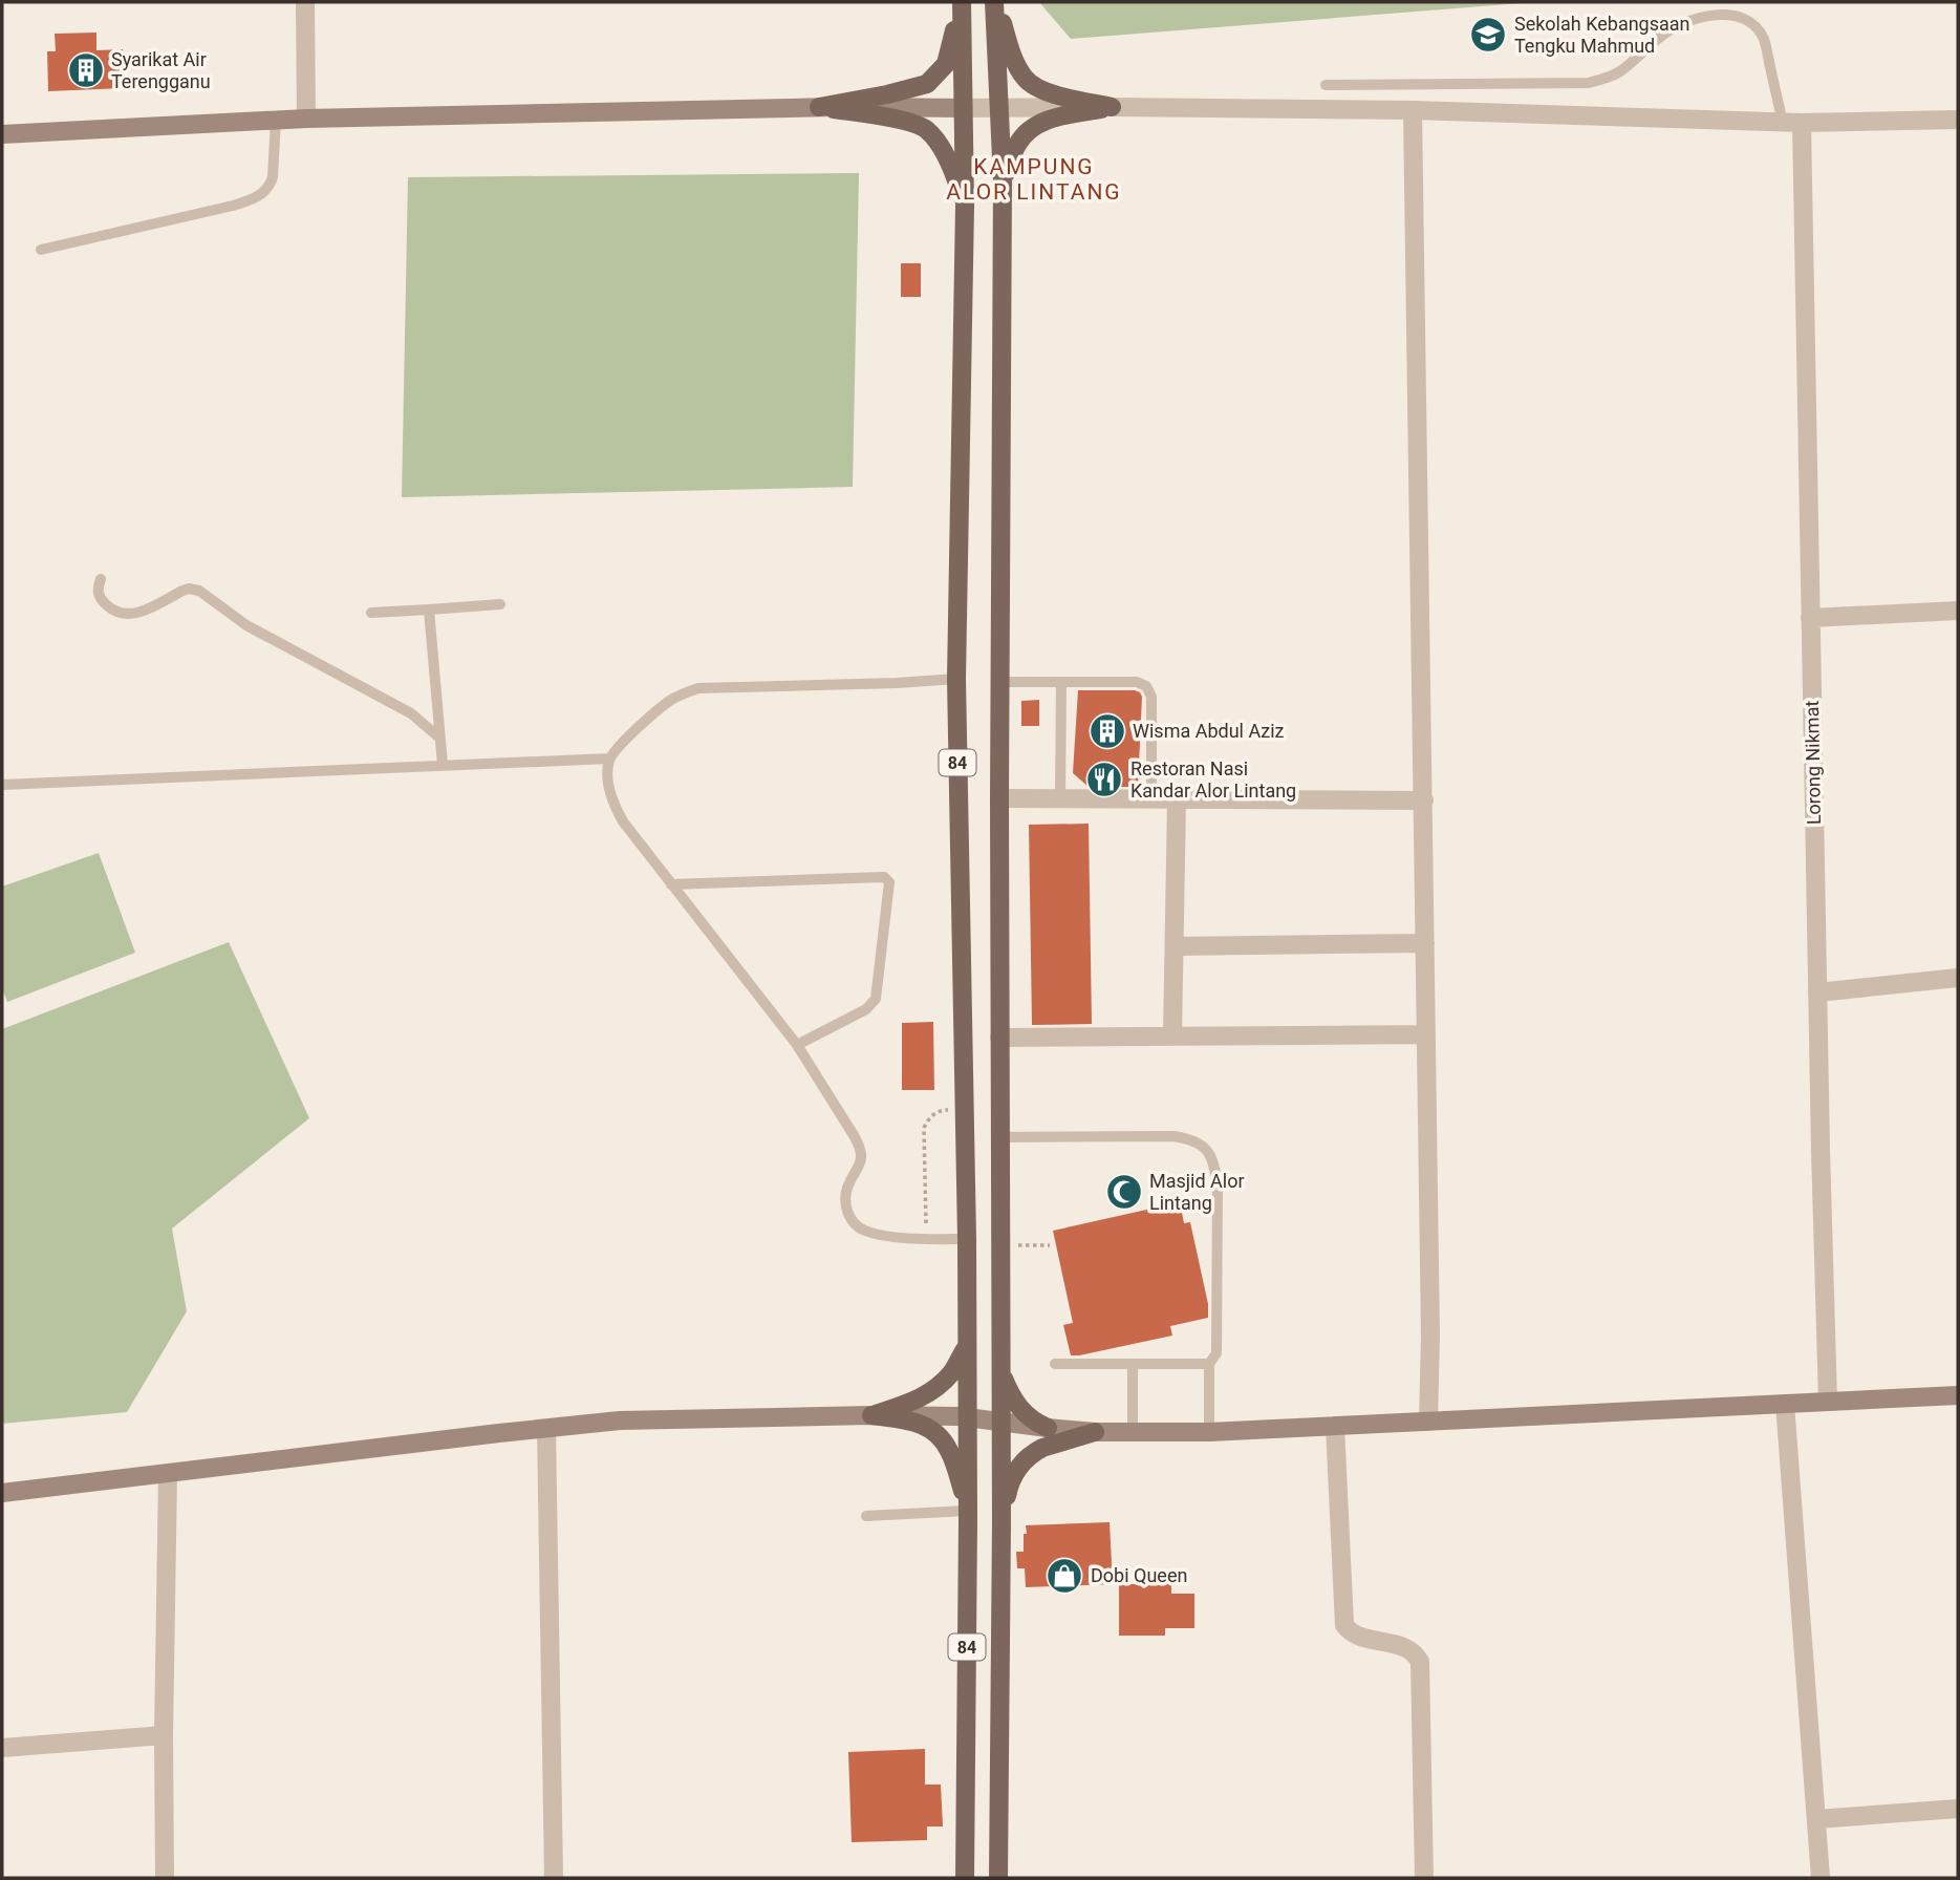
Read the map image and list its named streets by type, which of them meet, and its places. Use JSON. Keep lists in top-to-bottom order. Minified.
{"streets":{"main road":["84"],"street":["Lorong Nikmat"]},"districts":["KAMPUNG ALOR LINTANG"],"places":{"school or university":["Sekolah Kebangsaan Tengku Mahmud"],"building":["Syarikat Air Terengganu","Wisma Abdul Aziz"],"restaurant":["Restoran Nasi Kandar Alor Lintang"],"mosque":["Masjid Alor Lintang"],"shop":["Dobi Queen"]}}
